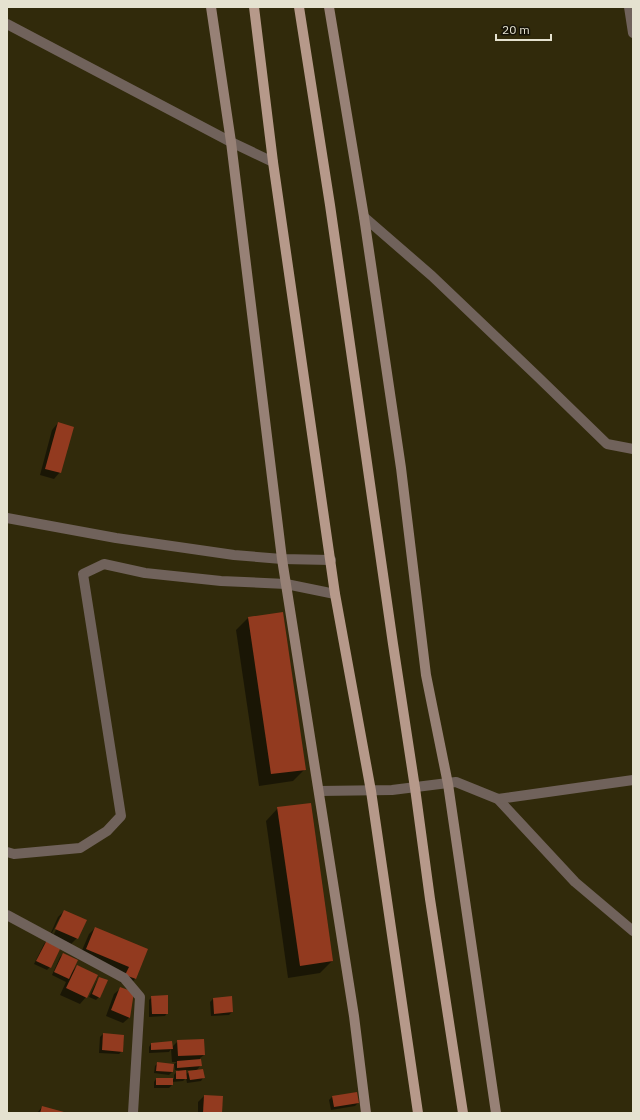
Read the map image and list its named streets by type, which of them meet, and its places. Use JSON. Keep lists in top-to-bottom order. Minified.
{"scale_bar":"20 m"}
